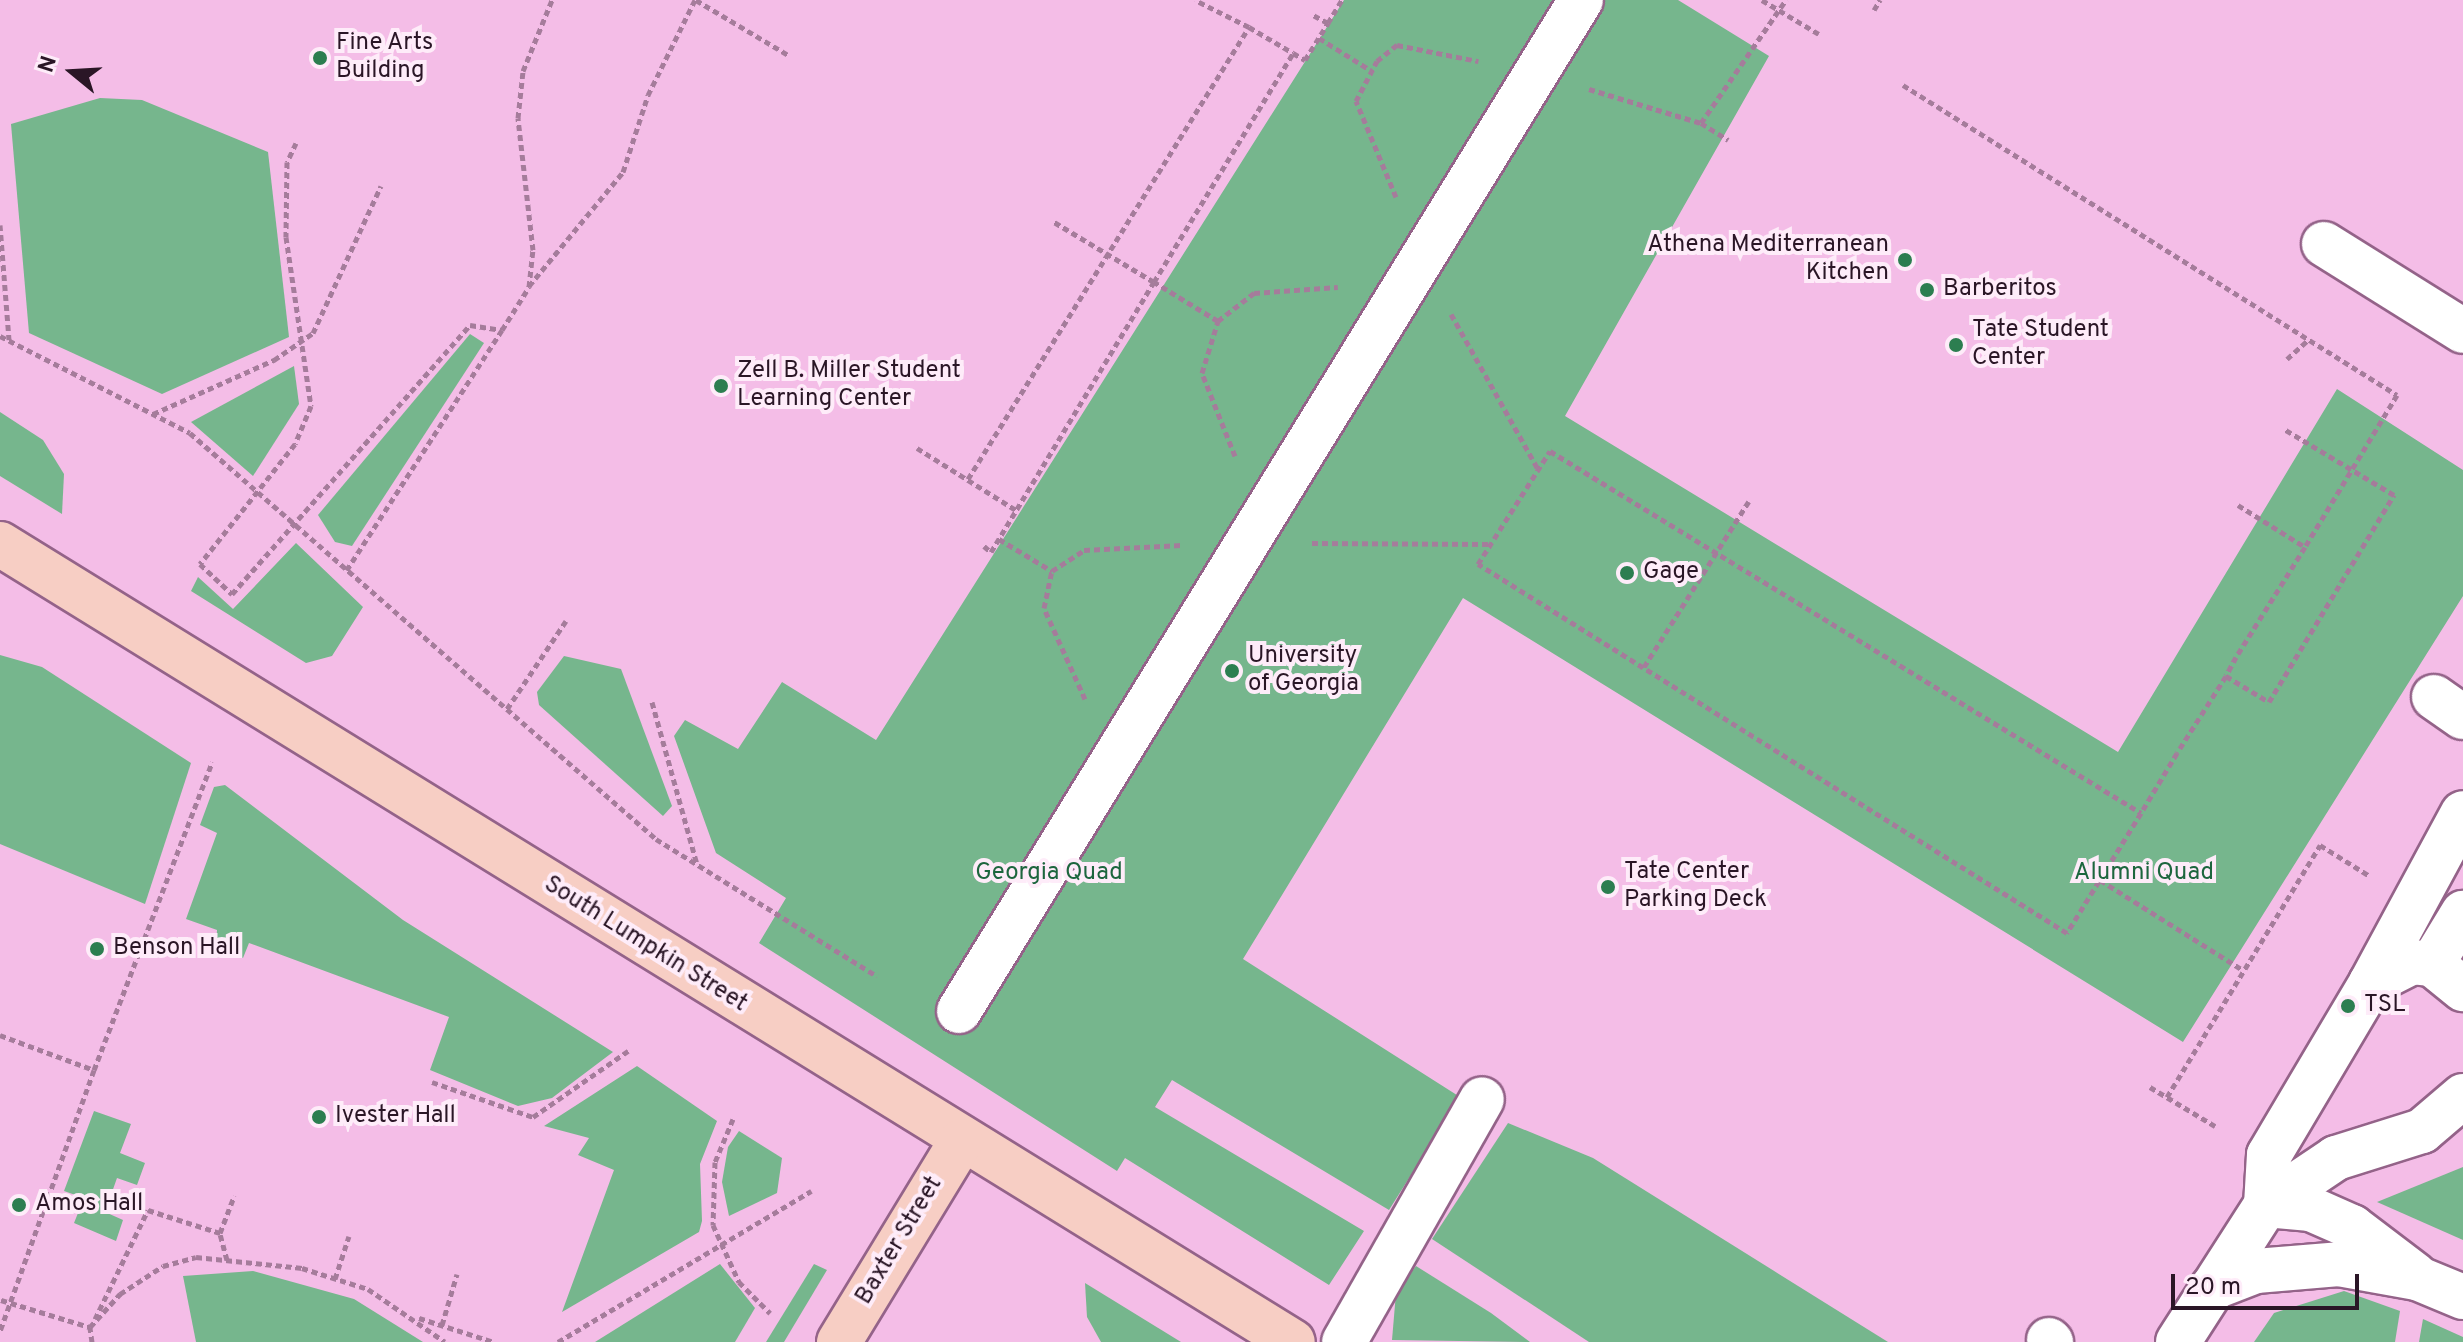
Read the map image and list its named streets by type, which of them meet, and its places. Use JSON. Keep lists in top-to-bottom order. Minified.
{"streets":{"main road":["South Lumpkin Street","Baxter Street"]},"crossings":[["South Lumpkin Street","Baxter Street"]],"parks":["Georgia Quad","Alumni Quad"],"places":["Fine Arts Building","Athena Mediterranean Kitchen","Barberitos","Tate Student Center","Zell B. Miller Student Learning Center","Gage","University of Georgia","Tate Center Parking Deck","Benson Hall","TSL","Ivester Hall","Amos Hall"],"scale_bar":"20 m","north":"left"}
